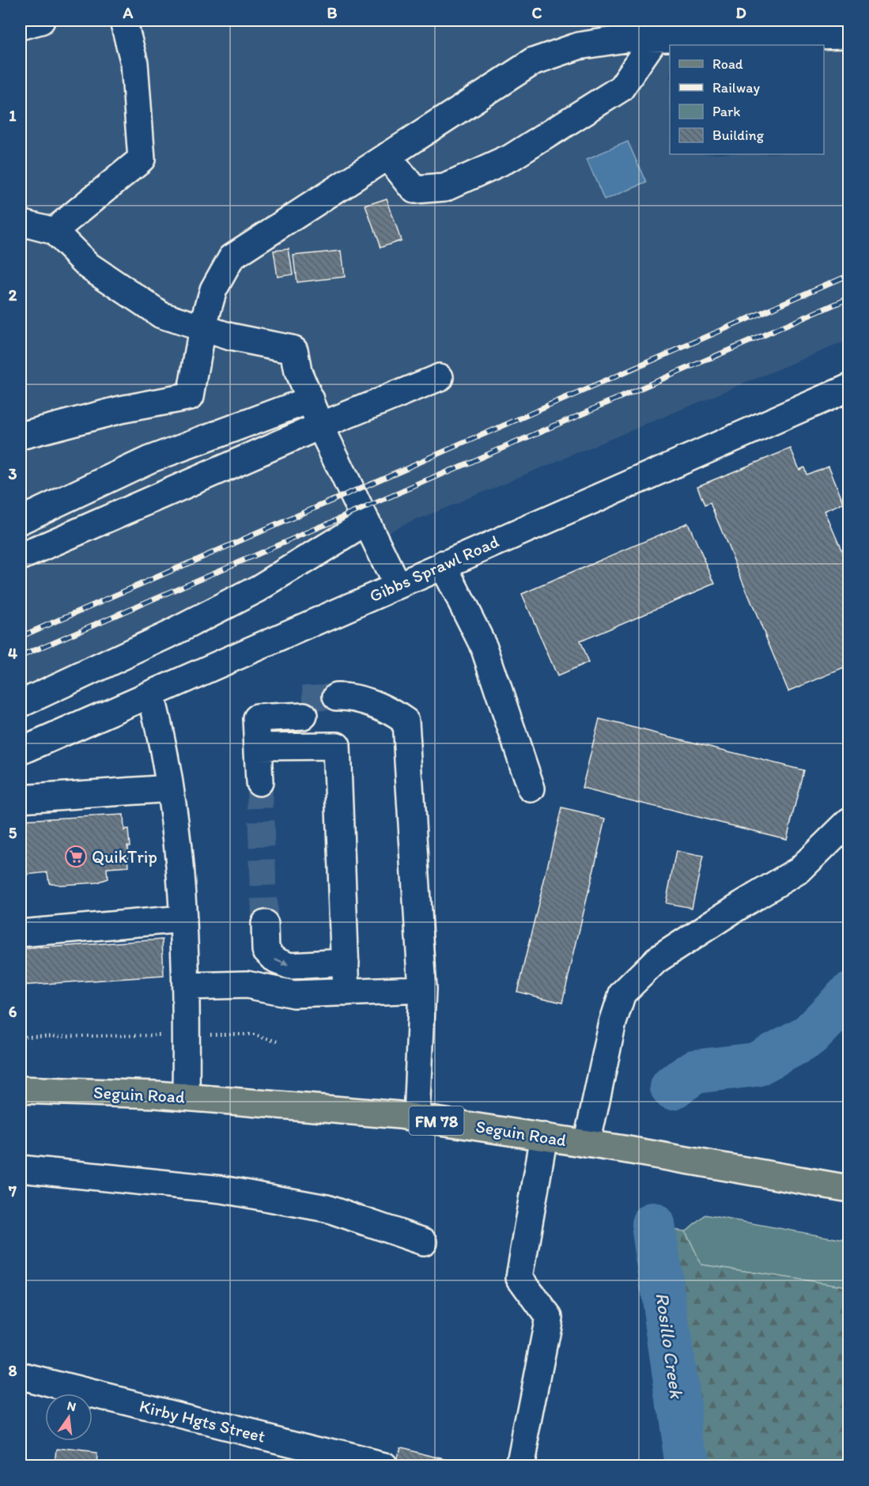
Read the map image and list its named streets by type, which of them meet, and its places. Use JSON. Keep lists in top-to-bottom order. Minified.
{"streets":{"main road":["Seguin Road","FM 78"],"street":["Gibbs Sprawl Road","Kirby Hgts Street"]},"water":["Rosillo Creek"],"places":{"supermarket":["QuikTrip"]},"legend":["Road","Railway","Park","Building"],"north":"top","grid":{"columns":["A","B","C","D"],"rows":["1","2","3","4","5","6","7","8"]}}
